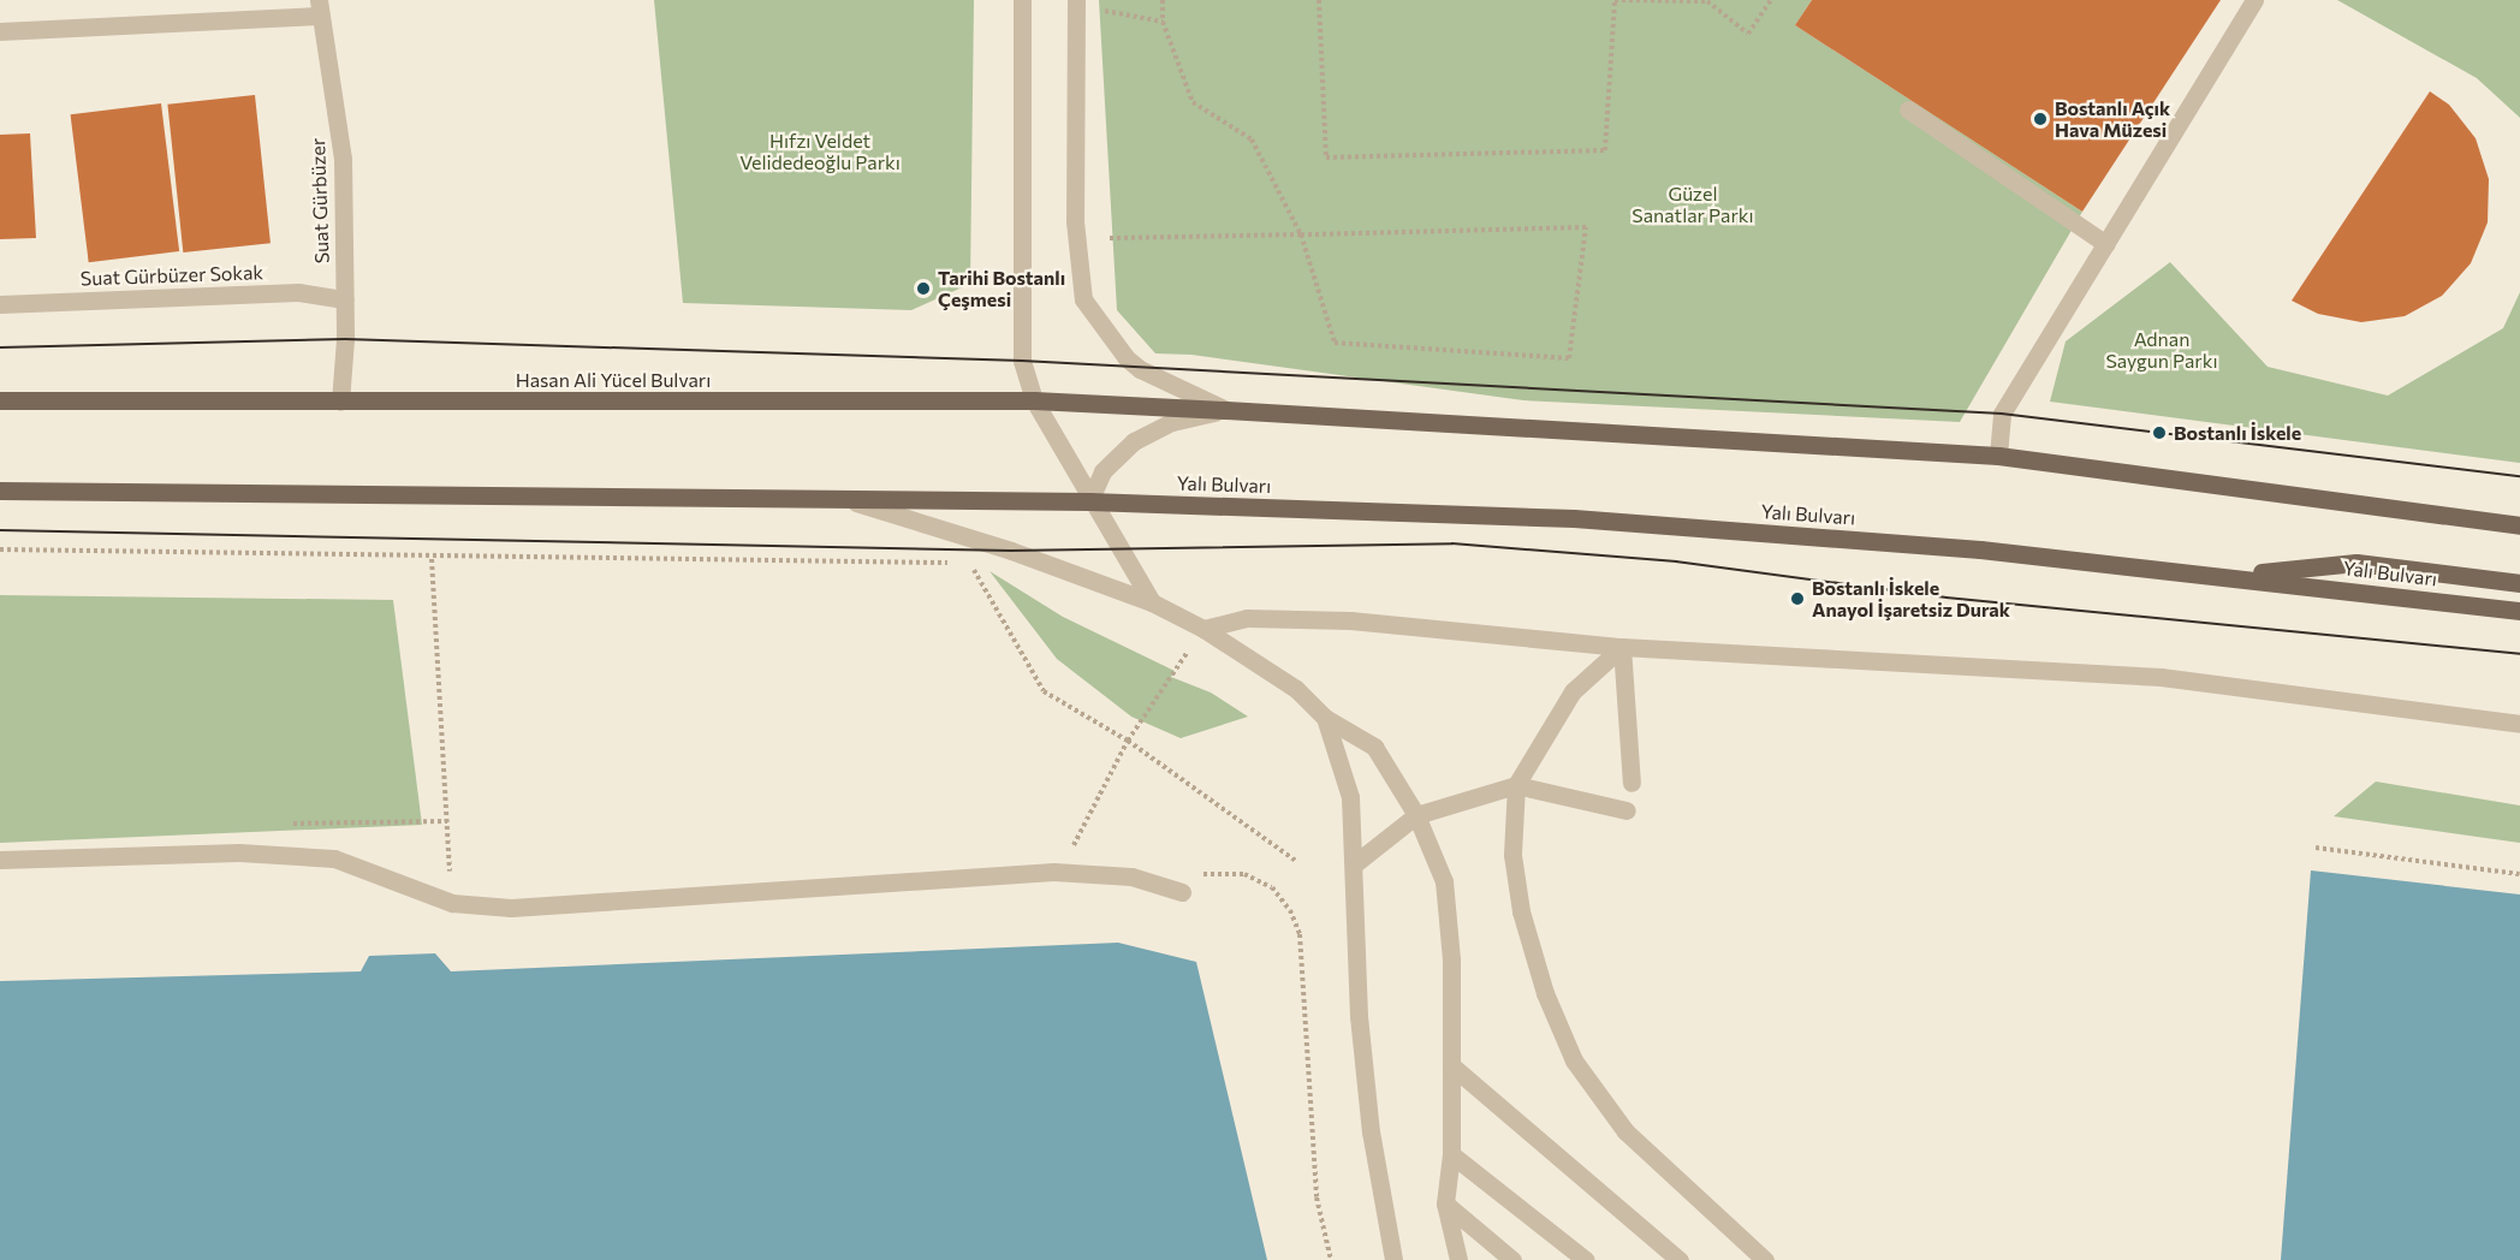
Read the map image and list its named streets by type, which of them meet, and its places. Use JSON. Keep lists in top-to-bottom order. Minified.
{"streets":{"main road":["Hasan Ali Yücel Bulvarı","Yalı Bulvarı"],"street":["Suat Gürbüzer","Suat Gürbüzer Sokak"]},"crossings":[["Suat Gürbüzer","Suat Gürbüzer Sokak"],["Suat Gürbüzer","Hasan Ali Yücel Bulvarı"]],"parks":["Hıfzı Veldet Velidedeoğlu Parkı","Güzel Sanatlar Parkı","Adnan Saygun Parkı"],"places":["Bostanlı Açık Hava Müzesi","Tarihi Bostanlı Çeşmesi","Bostanlı İskele","Bostanlı İskele Anayol İşaretsiz Durak"]}
